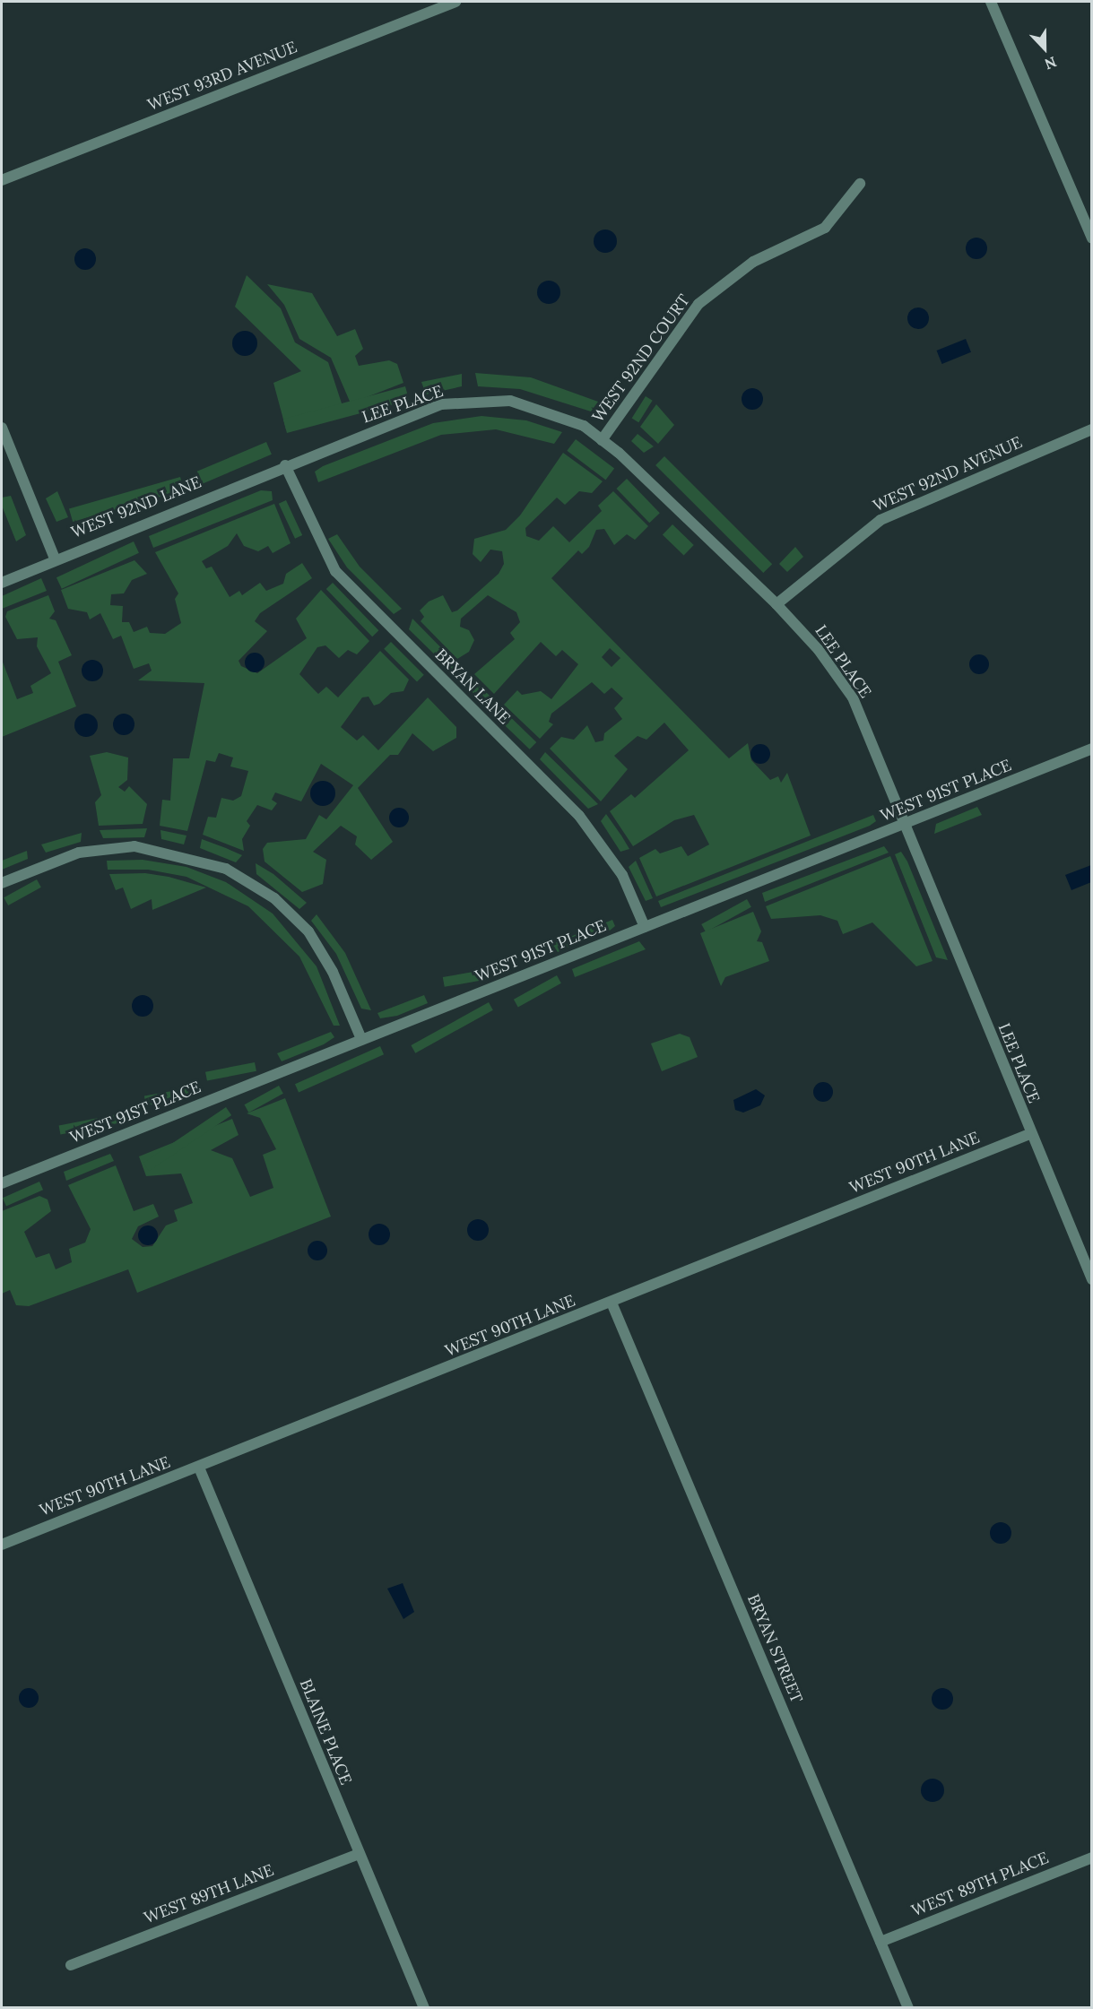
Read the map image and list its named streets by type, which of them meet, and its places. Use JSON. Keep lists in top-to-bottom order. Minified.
{"streets":{"street":["WEST 93RD AVENUE","WEST 92ND COURT","LEE PLACE","WEST 92ND AVENUE","WEST 92ND LANE","BRYAN LANE","WEST 91ST PLACE","WEST 90TH LANE","BRYAN STREET","BLAINE PLACE","WEST 89TH PLACE","WEST 89TH LANE"]},"crossings":[["WEST 92ND COURT","LEE PLACE"],["LEE PLACE","WEST 92ND AVENUE"],["LEE PLACE","WEST 92ND LANE"],["LEE PLACE","BRYAN LANE"],["LEE PLACE","WEST 91ST PLACE"],["LEE PLACE","WEST 90TH LANE"],["WEST 92ND LANE","BRYAN LANE"],["BRYAN LANE","WEST 91ST PLACE"],["WEST 90TH LANE","BRYAN STREET"],["WEST 90TH LANE","BLAINE PLACE"],["BRYAN STREET","WEST 89TH PLACE"],["BLAINE PLACE","WEST 89TH LANE"]],"north":"bottom"}
